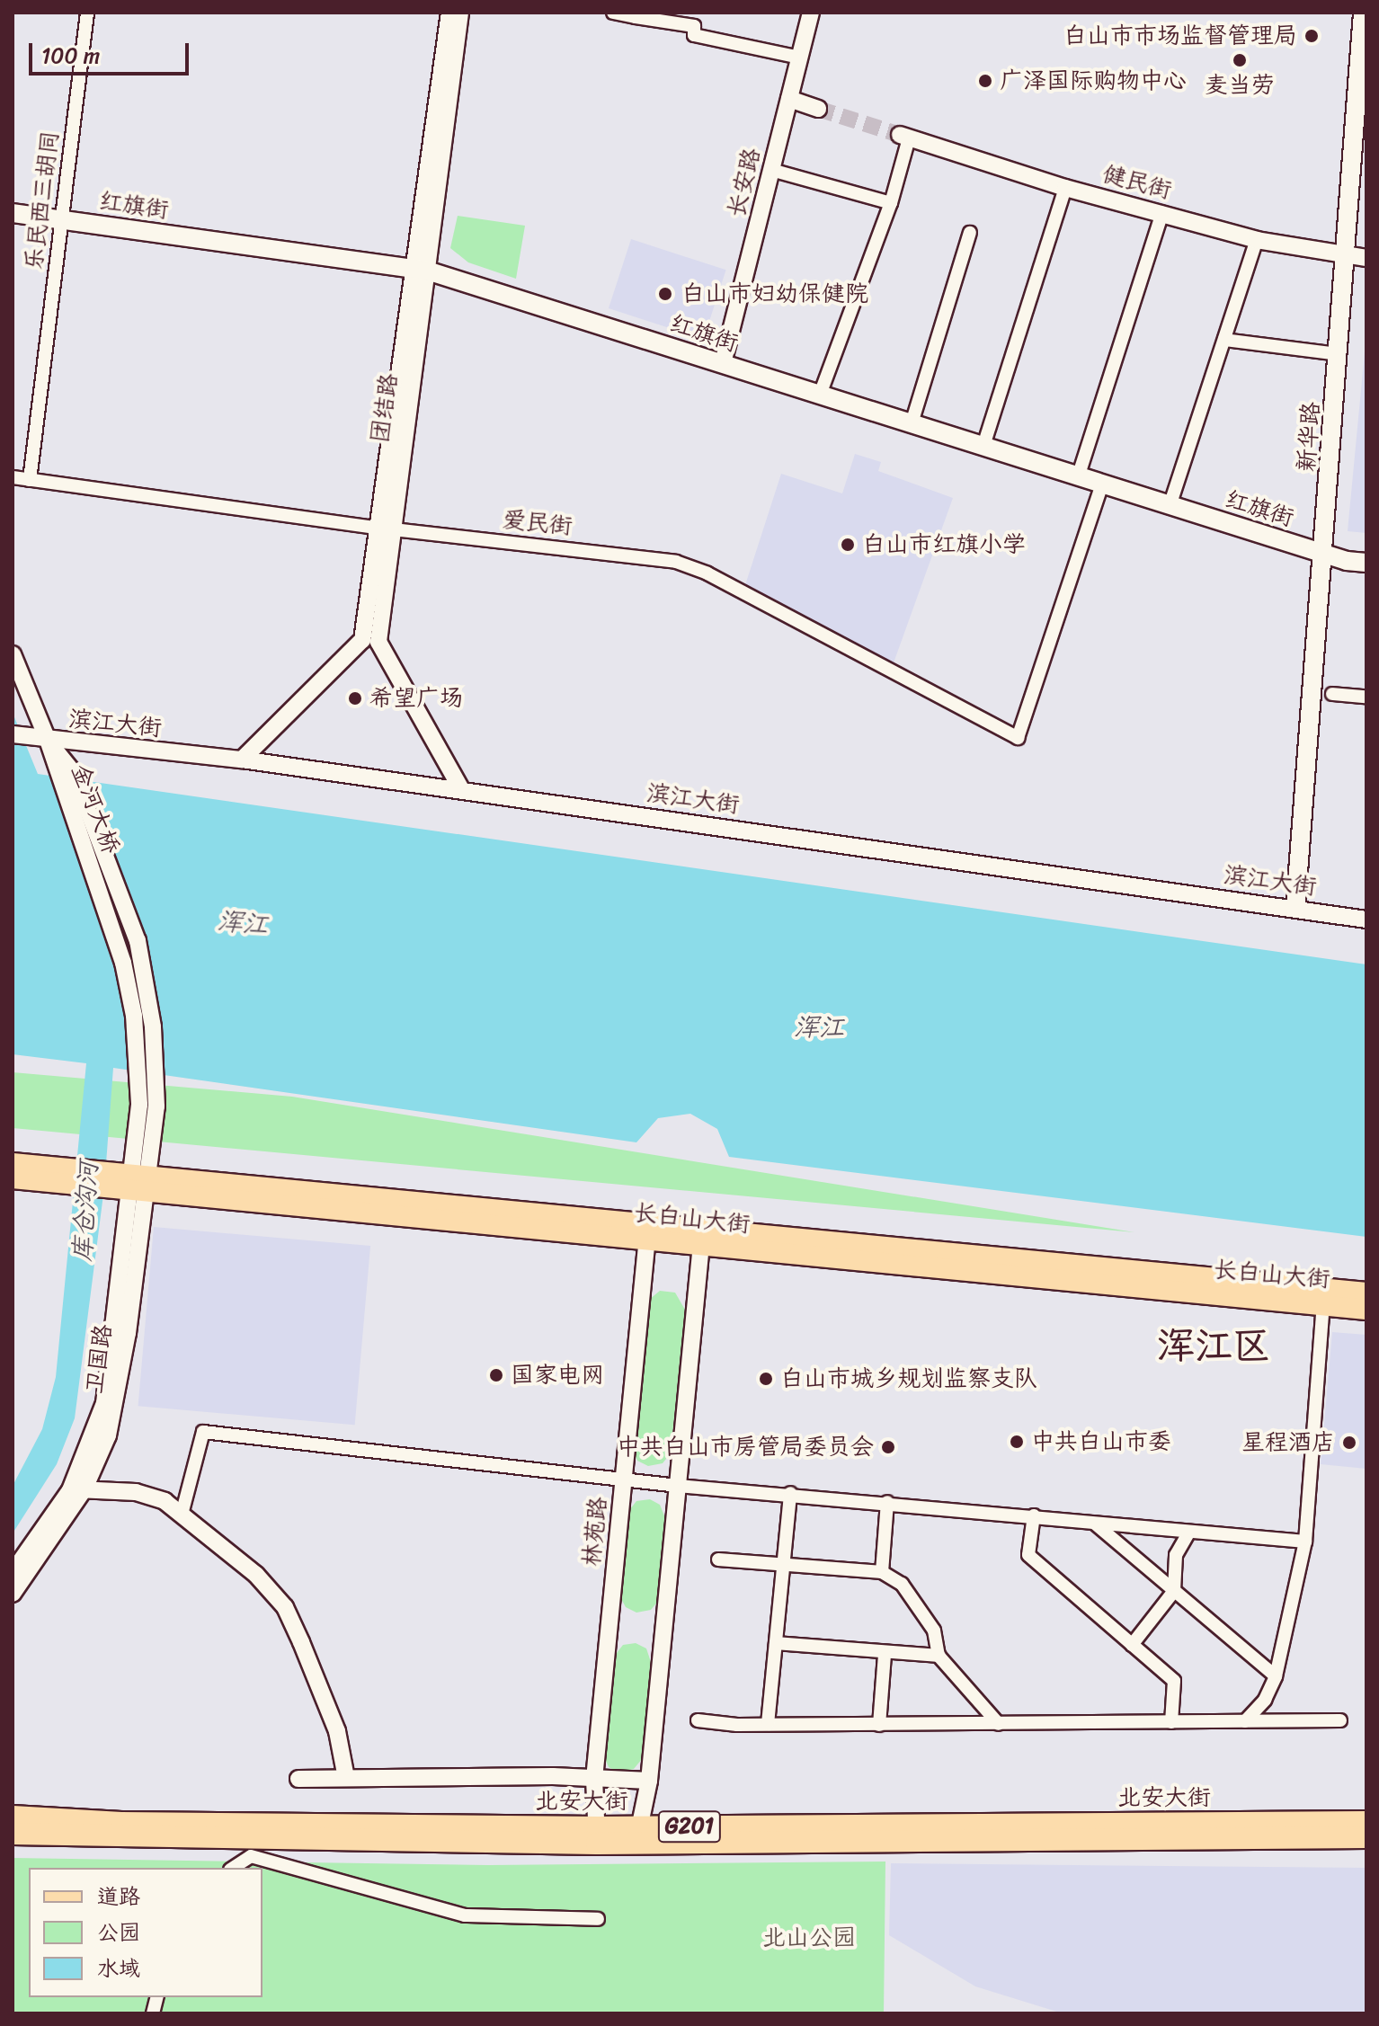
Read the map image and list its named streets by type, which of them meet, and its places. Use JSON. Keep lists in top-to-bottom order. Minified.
{"streets":{"highway":["北安大街","G201"],"main road":["红旗街","新华路","长白山大街"],"street":["长安路","健民街","乐民西三胡同","团结路","爱民街","滨江大街","金河大桥","卫国路","林苑路"]},"crossings":[["长安路","红旗街"],["健民街","新华路"],["乐民西三胡同","红旗街"],["乐民西三胡同","爱民街"],["红旗街","团结路"],["红旗街","新华路"],["红旗街","爱民街"],["团结路","爱民街"],["新华路","滨江大街"],["滨江大街","金河大桥"],["金河大桥","卫国路"],["长白山大街","卫国路"],["长白山大街","林苑路"],["林苑路","北安大街"]],"districts":["浑江区"],"water":["浑江","库仓沟河"],"parks":["北山公园"],"places":["白山市市场监督管理局","麦当劳","广泽国际购物中心","白山市妇幼保健院","白山市红旗小学","希望广场","国家电网","白山市城乡规划监察支队","中共白山市委","星程酒店","中共白山市房管局委员会"],"legend":["道路","公园","水域"],"scale_bar":"100 m"}
